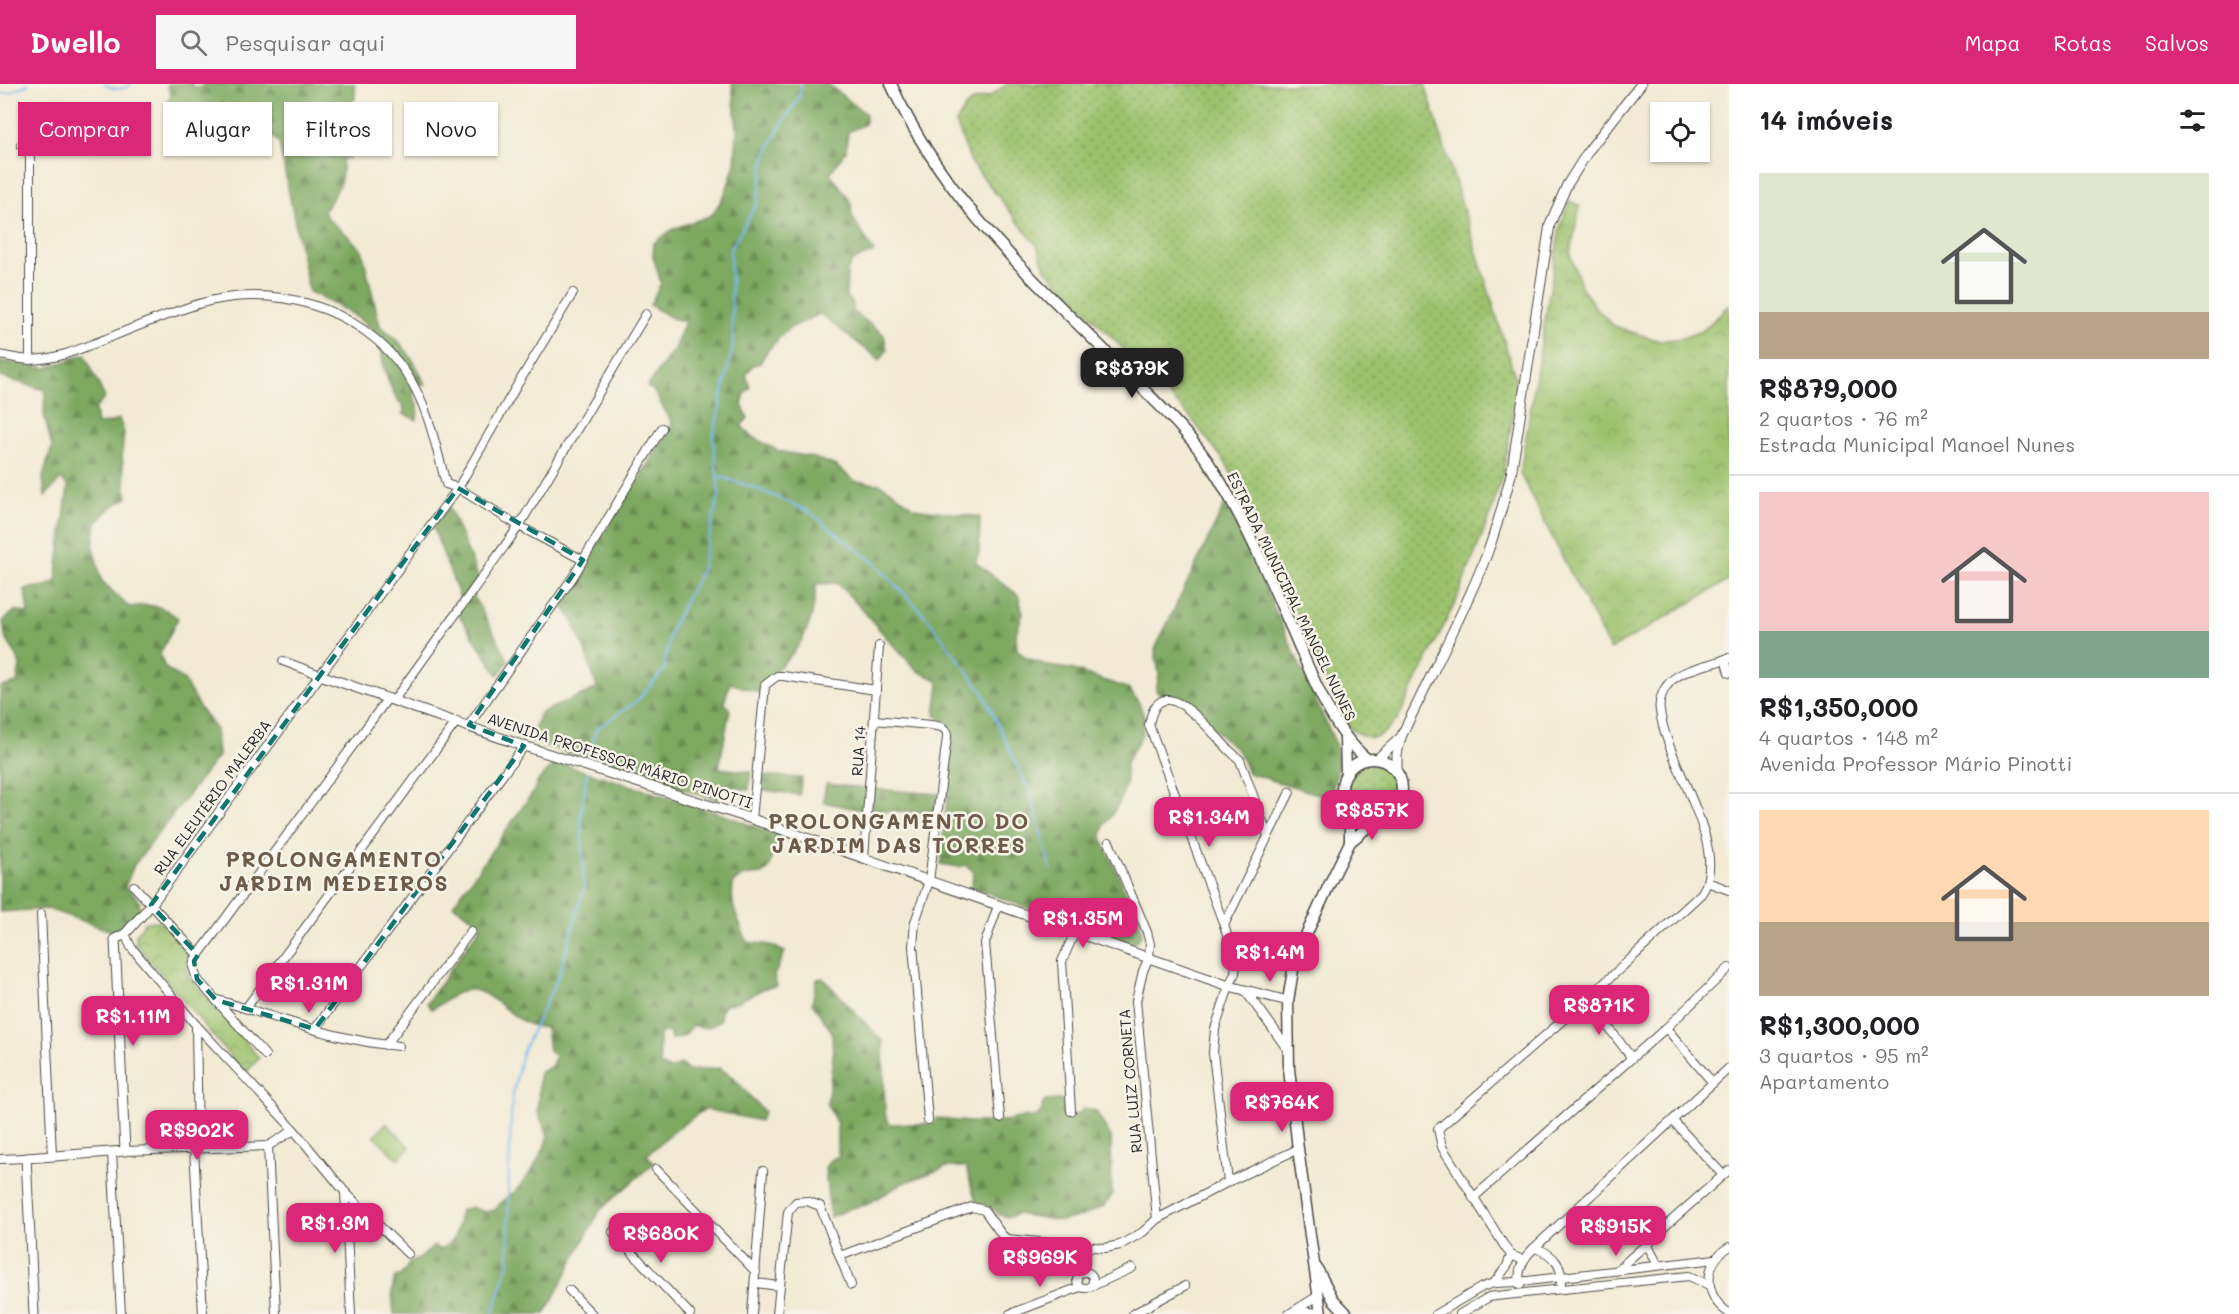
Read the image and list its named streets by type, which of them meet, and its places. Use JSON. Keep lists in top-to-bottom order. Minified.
{"streets":{"main road":["ESTRADA MUNICIPAL MANOEL NUNES"],"street":["RUA 14","AVENIDA PROFESSOR MÁRIO PINOTTI","RUA ELEUTÉRIO MALERBA","RUA LUIZ CORNETA"]},"crossings":[["RUA 14","AVENIDA PROFESSOR MÁRIO PINOTTI"],["AVENIDA PROFESSOR MÁRIO PINOTTI","RUA ELEUTÉRIO MALERBA"],["AVENIDA PROFESSOR MÁRIO PINOTTI","RUA LUIZ CORNETA"]],"districts":["PROLONGAMENTO DO JARDIM DAS TORRES","PROLONGAMENTO JARDIM MEDEIROS"],"page":{"header":"Dwello","search":"Pesquisar aqui","nav":["Mapa","Rotas","Salvos"],"heading":"14 imóveis","chip":["Comprar","Alugar","Filtros","Novo"],"list":[{"name":"R$879,000","note":"2 quartos · 76 m² · Estrada Municipal Manoel Nunes"},{"name":"R$1,350,000","note":"4 quartos · 148 m² · Avenida Professor Mário Pinotti"},{"name":"R$1,300,000","note":"3 quartos · 95 m² · Apartamento"}],"price":["R$879K","R$857K","R$1.34M","R$1.35M","R$1.4M","R$1.31M","R$871K","R$1.11M","R$764K","R$902K","R$1.3M","R$915K","R$680K","R$969K"]}}
